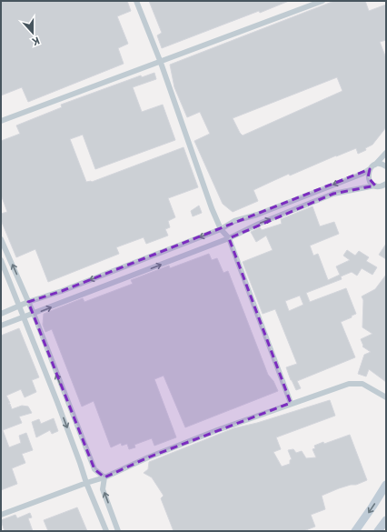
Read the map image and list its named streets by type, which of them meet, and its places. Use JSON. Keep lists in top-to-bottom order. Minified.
{"north":"bottom"}
